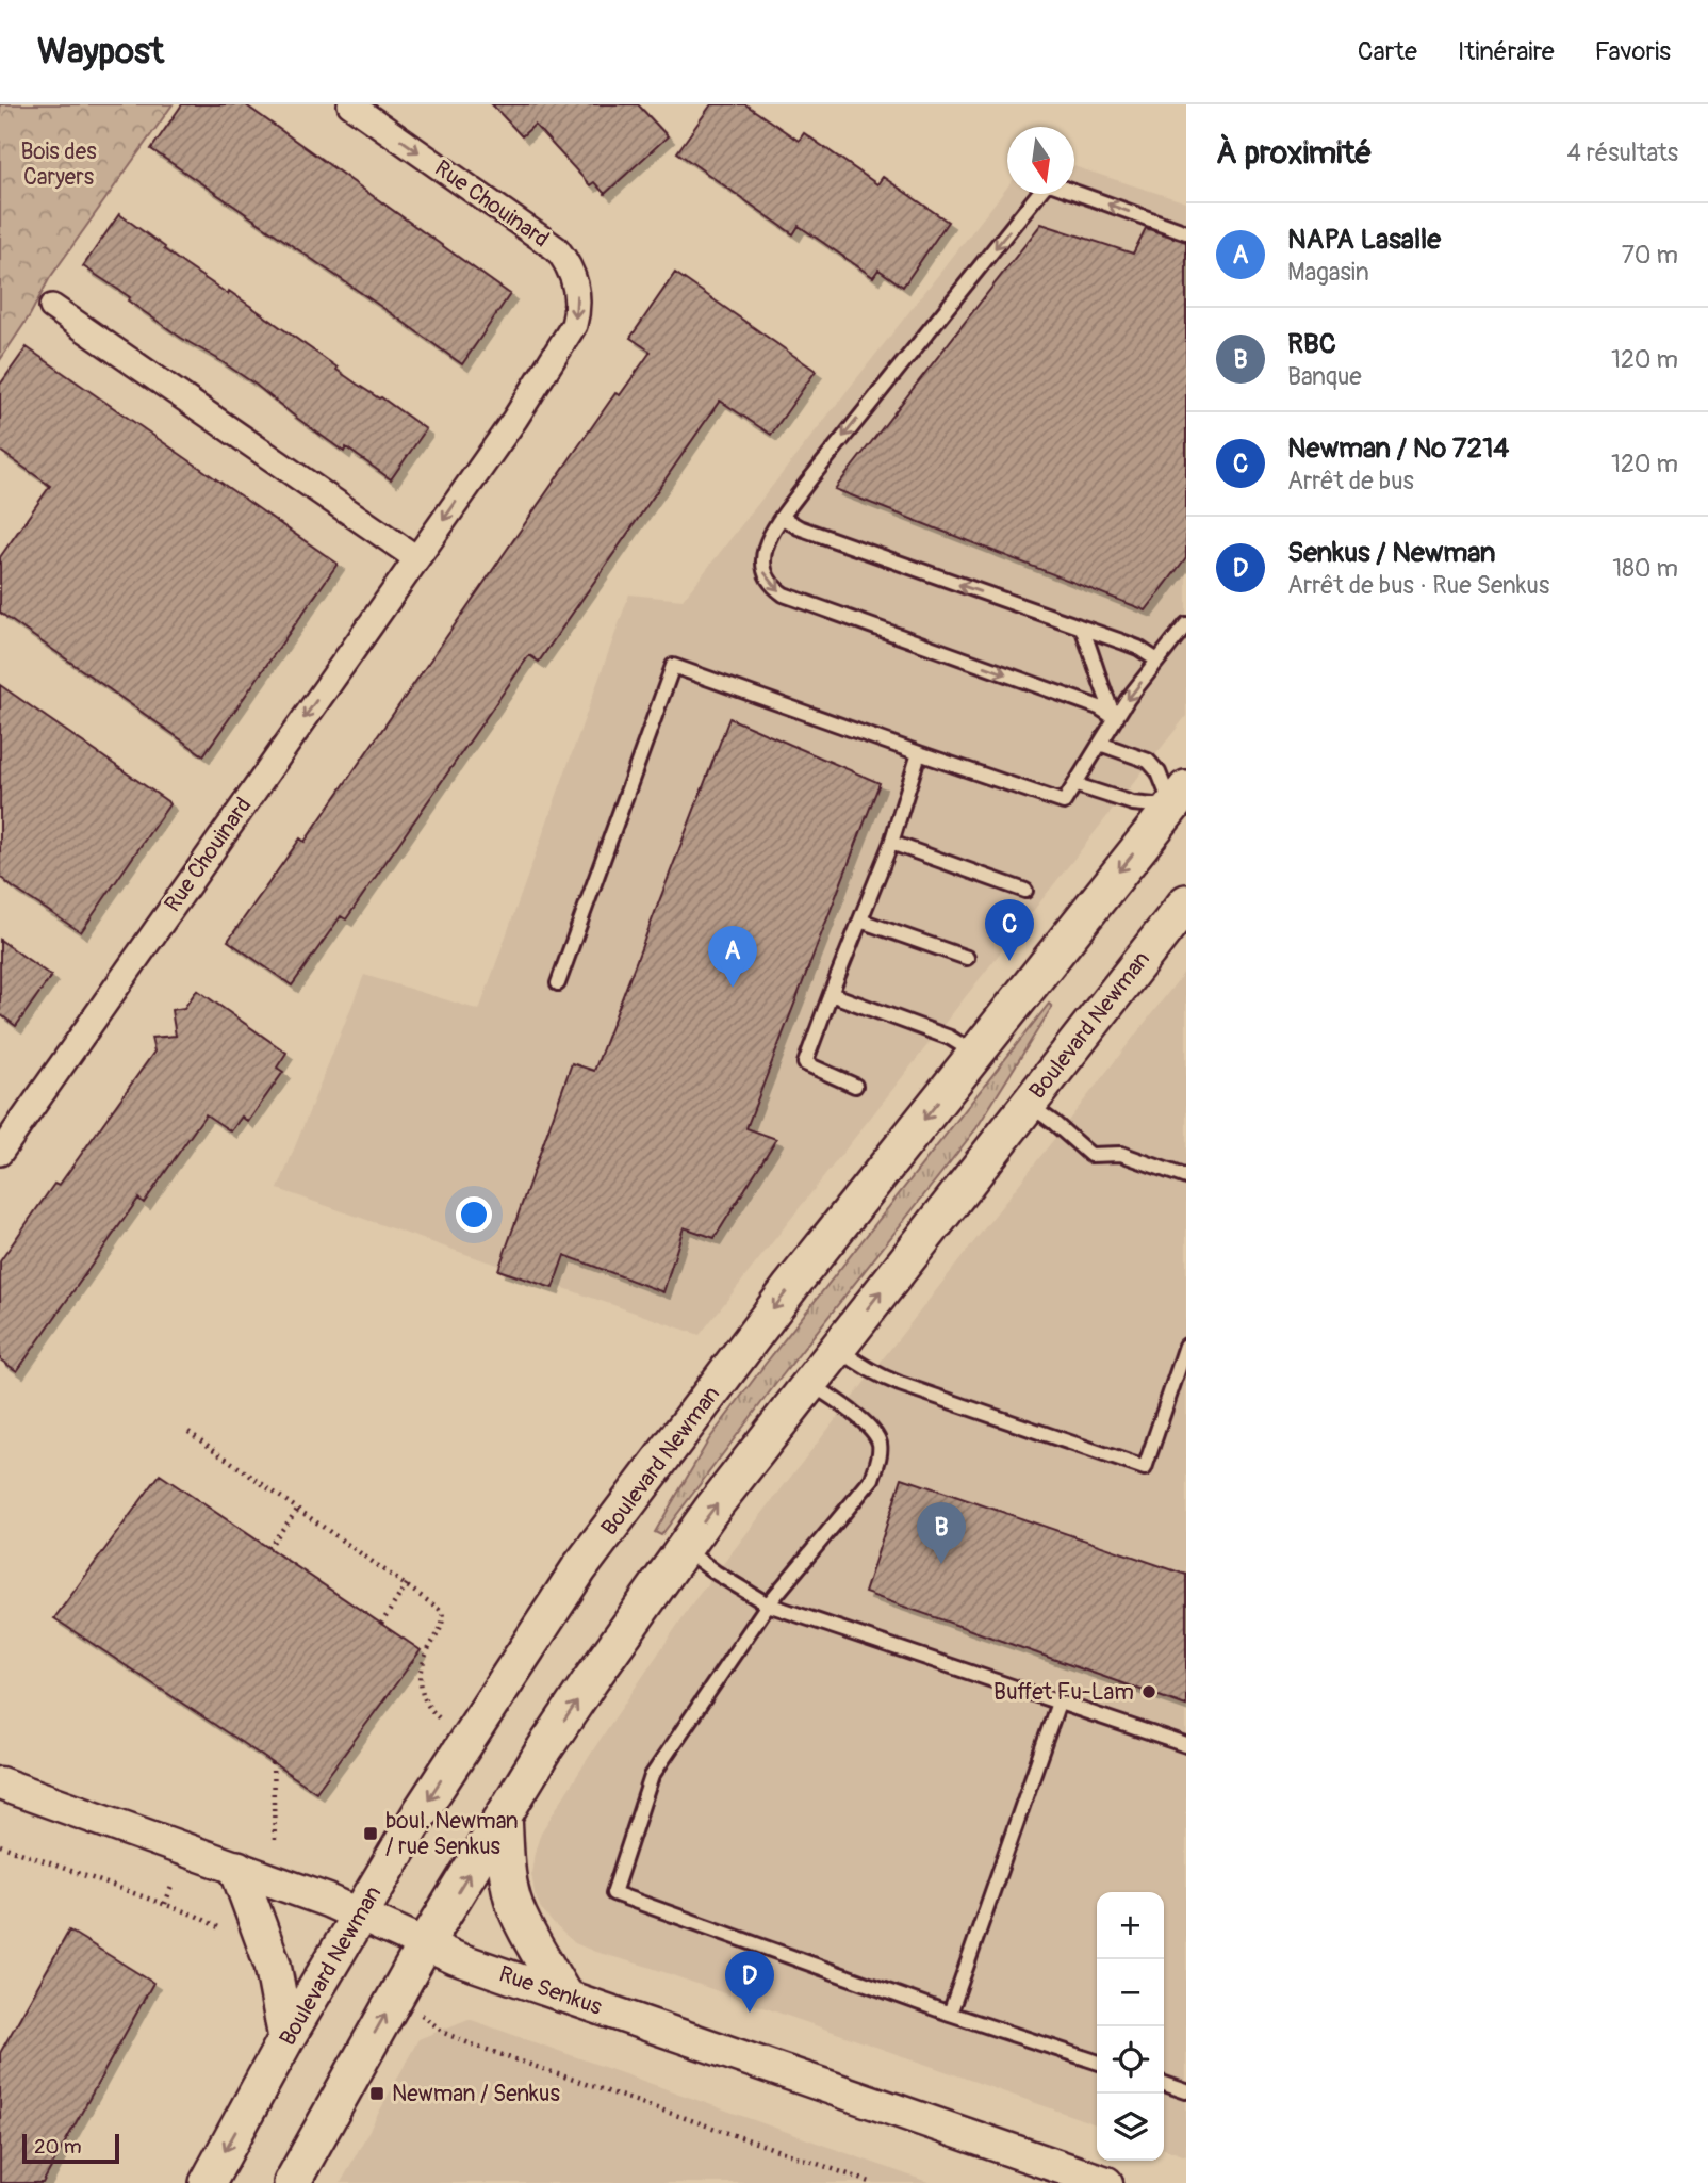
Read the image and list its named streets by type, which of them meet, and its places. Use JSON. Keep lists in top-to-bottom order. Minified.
{"streets":{"main road":["Boulevard Newman"],"street":["Rue Chouinard","Rue Senkus"]},"crossings":[["Boulevard Newman","Rue Senkus"]],"one_way":["Rue Chouinard"],"parks":["Bois des Caryers"],"places":{"other":["Buffet Fu-Lam"],"transit":["boul. Newman / rue Senkus","Newman / Senkus"]},"scale_bar":"20 m","north":"bottom","page":{"header":"Waypost","nav":["Carte","Itinéraire","Favoris"],"heading":["À proximité","4 résultats"],"list":[{"mark":"A","name":"NAPA Lasalle","note":"Magasin","value":"70 m"},{"mark":"B","name":"RBC","note":"Banque","value":"120 m"},{"mark":"C","name":"Newman / No 7214","note":"Arrêt de bus","value":"120 m"},{"mark":"D","name":"Senkus / Newman","note":"Arrêt de bus · Rue Senkus","value":"180 m"}],"pins":["C","A","B","D"],"map_buttons":["+","−"],"scale":"20 m"}}
